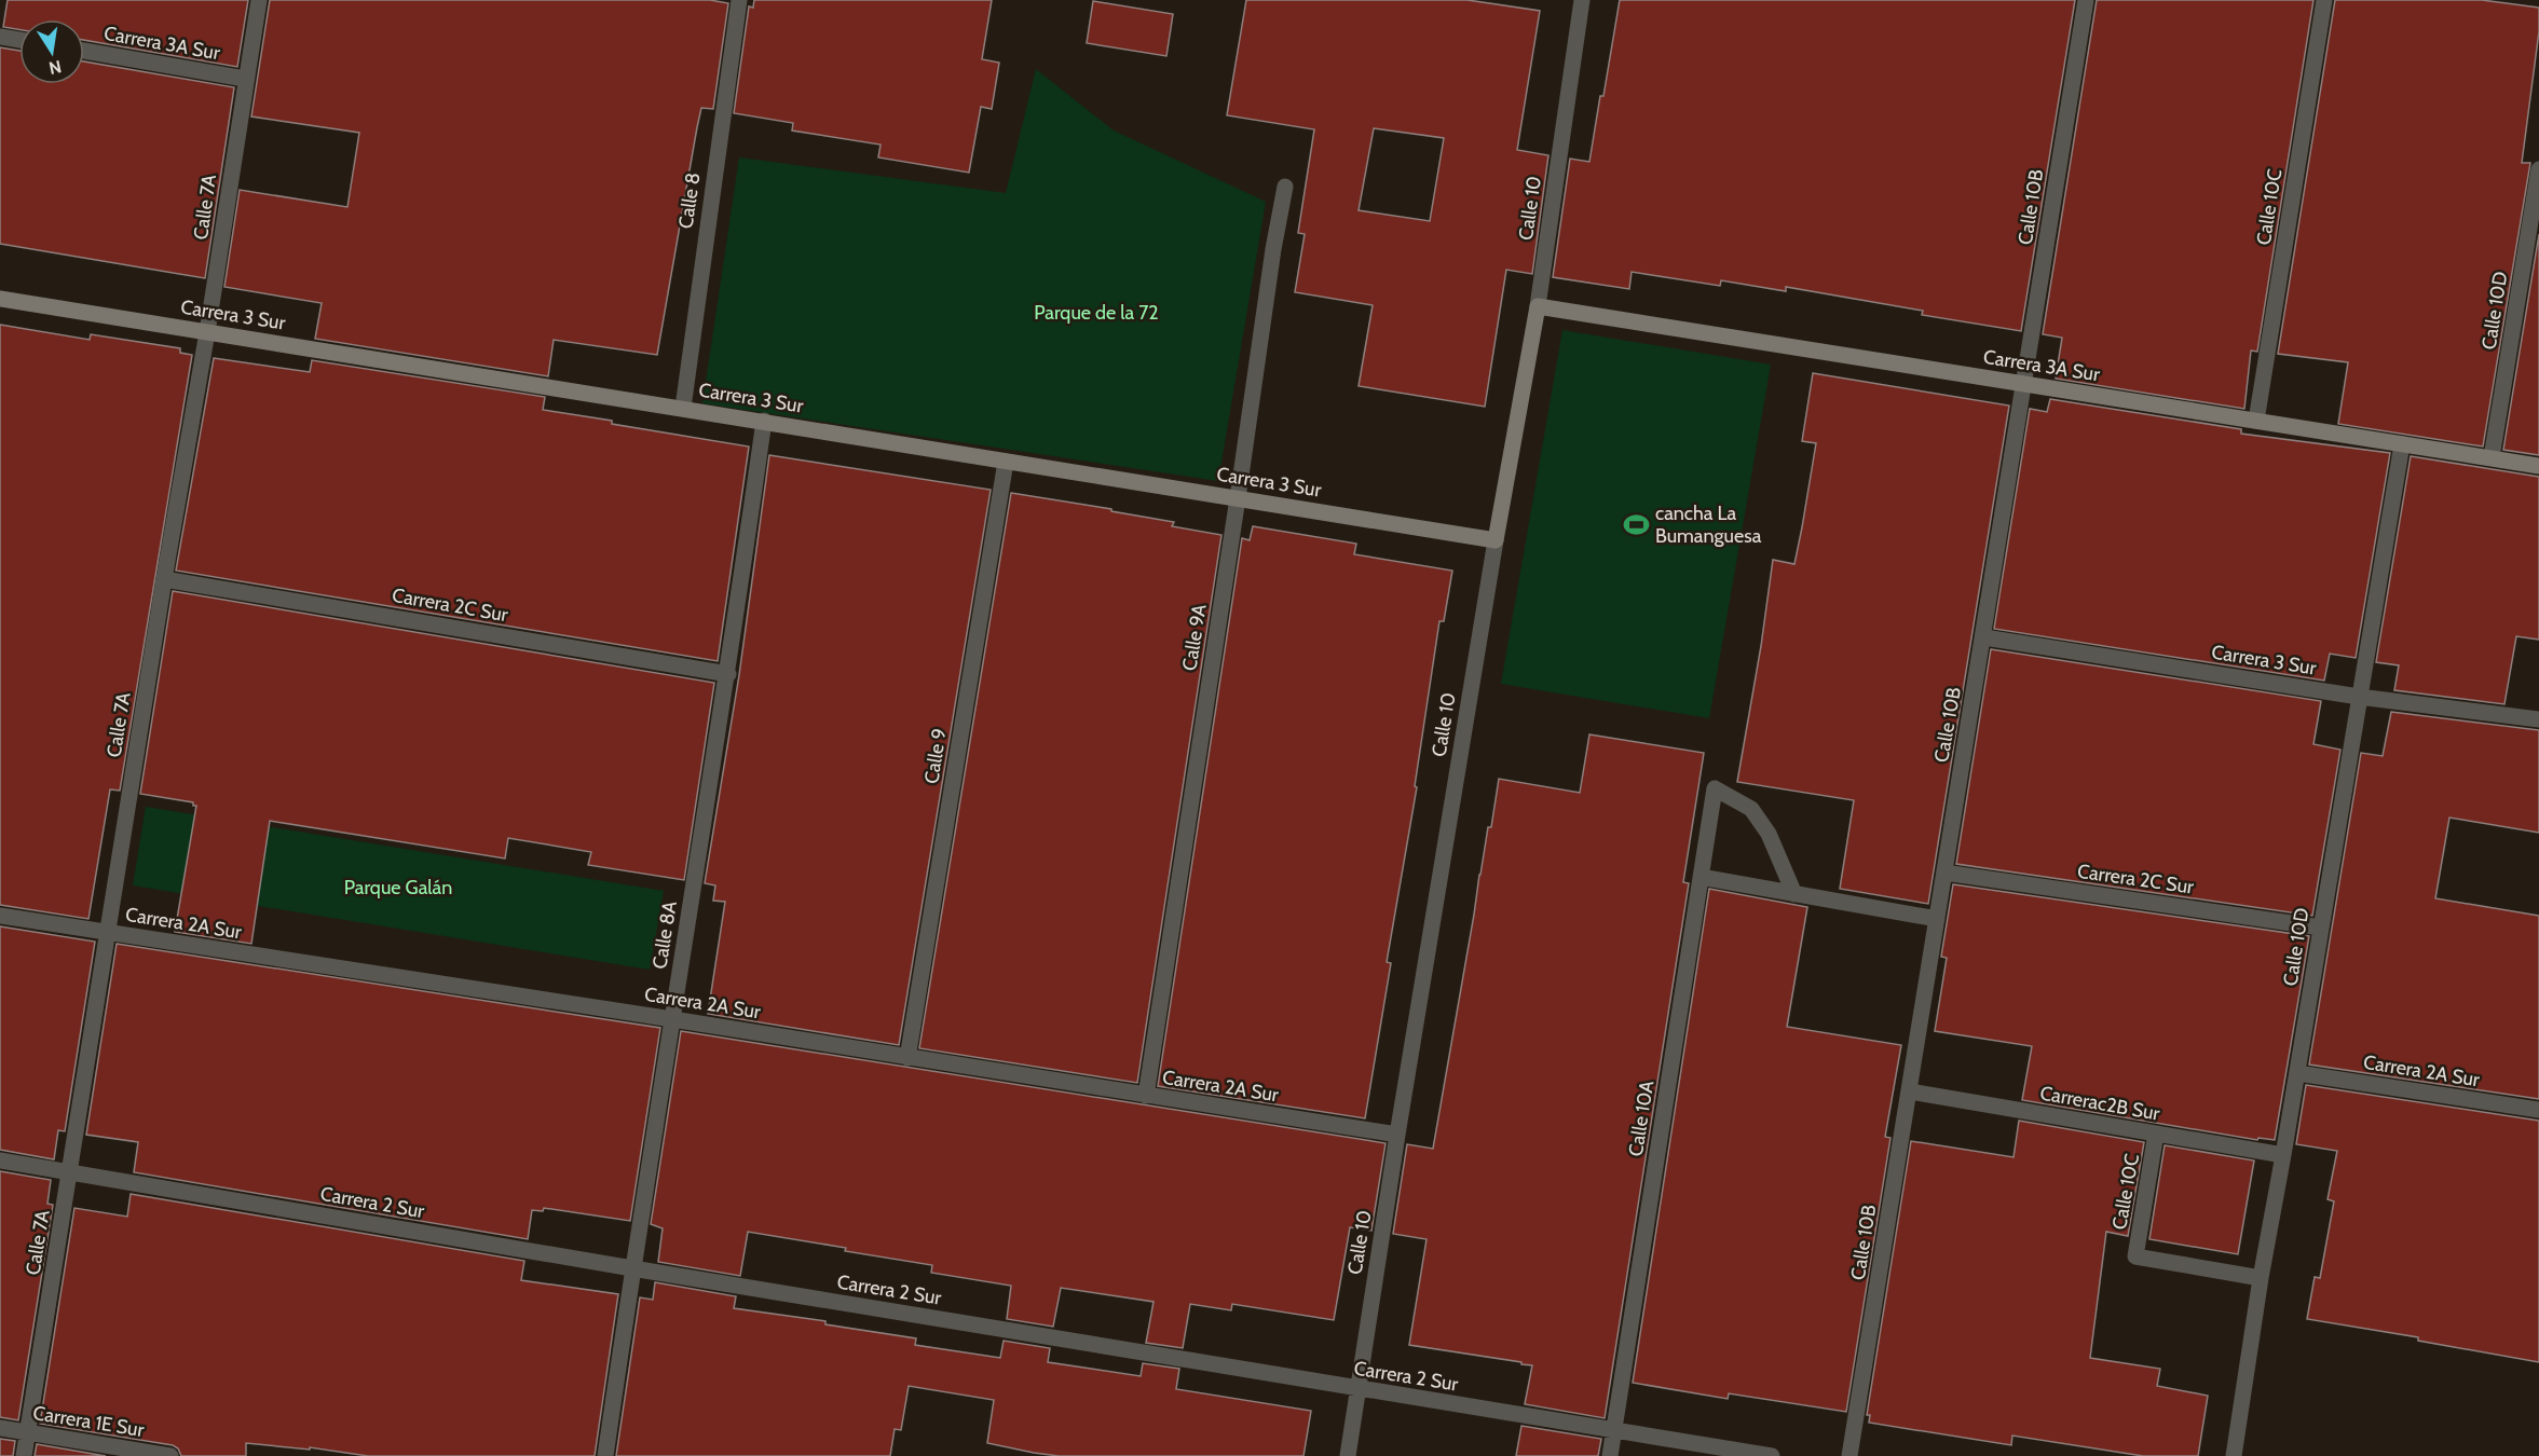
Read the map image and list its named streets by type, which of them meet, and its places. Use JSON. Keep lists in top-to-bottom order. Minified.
{"streets":{"street":["Carrera 3A Sur","Calle 8","Calle 7A","Calle 10B","Calle 10C","Calle 10","Calle 10D","Carrera 3 Sur","Carrera 2C Sur","Calle 9A","Calle 9","Carrera 2A Sur","Calle 8A","Carrerac2B Sur","Calle 10A","Carrera 2 Sur","Carrera 1E Sur"]},"crossings":[["Carrera 3A Sur","Calle 7A"],["Carrera 3A Sur","Calle 10B"],["Carrera 3A Sur","Calle 10C"],["Carrera 3A Sur","Calle 10"],["Carrera 3A Sur","Calle 10D"],["Calle 8","Carrera 3 Sur"],["Calle 7A","Carrera 3 Sur"],["Calle 7A","Carrera 2C Sur"],["Calle 7A","Carrera 2A Sur"],["Calle 7A","Carrera 2 Sur"],["Calle 7A","Carrera 1E Sur"],["Calle 10B","Carrera 3 Sur"],["Calle 10B","Carrera 2C Sur"],["Calle 10B","Carrerac2B Sur"],["Calle 10C","Calle 10D"],["Calle 10C","Carrerac2B Sur"],["Calle 10","Carrera 3 Sur"],["Calle 10","Carrera 2A Sur"],["Calle 10","Carrera 2 Sur"],["Calle 10D","Carrera 3 Sur"],["Calle 10D","Carrera 2C Sur"],["Calle 10D","Carrera 2A Sur"],["Calle 10D","Carrerac2B Sur"],["Carrera 3 Sur","Calle 9A"],["Carrera 3 Sur","Calle 9"],["Carrera 3 Sur","Calle 8A"],["Carrera 2C Sur","Calle 8A"],["Calle 9A","Carrera 2A Sur"],["Calle 9","Carrera 2A Sur"],["Carrera 2A Sur","Calle 8A"],["Calle 8A","Carrera 2 Sur"],["Calle 10A","Carrera 2 Sur"]],"parks":["Parque de la 72","Parque Galán"],"places":{"sports":["cancha La Bumanguesa"]},"north":"bottom"}
